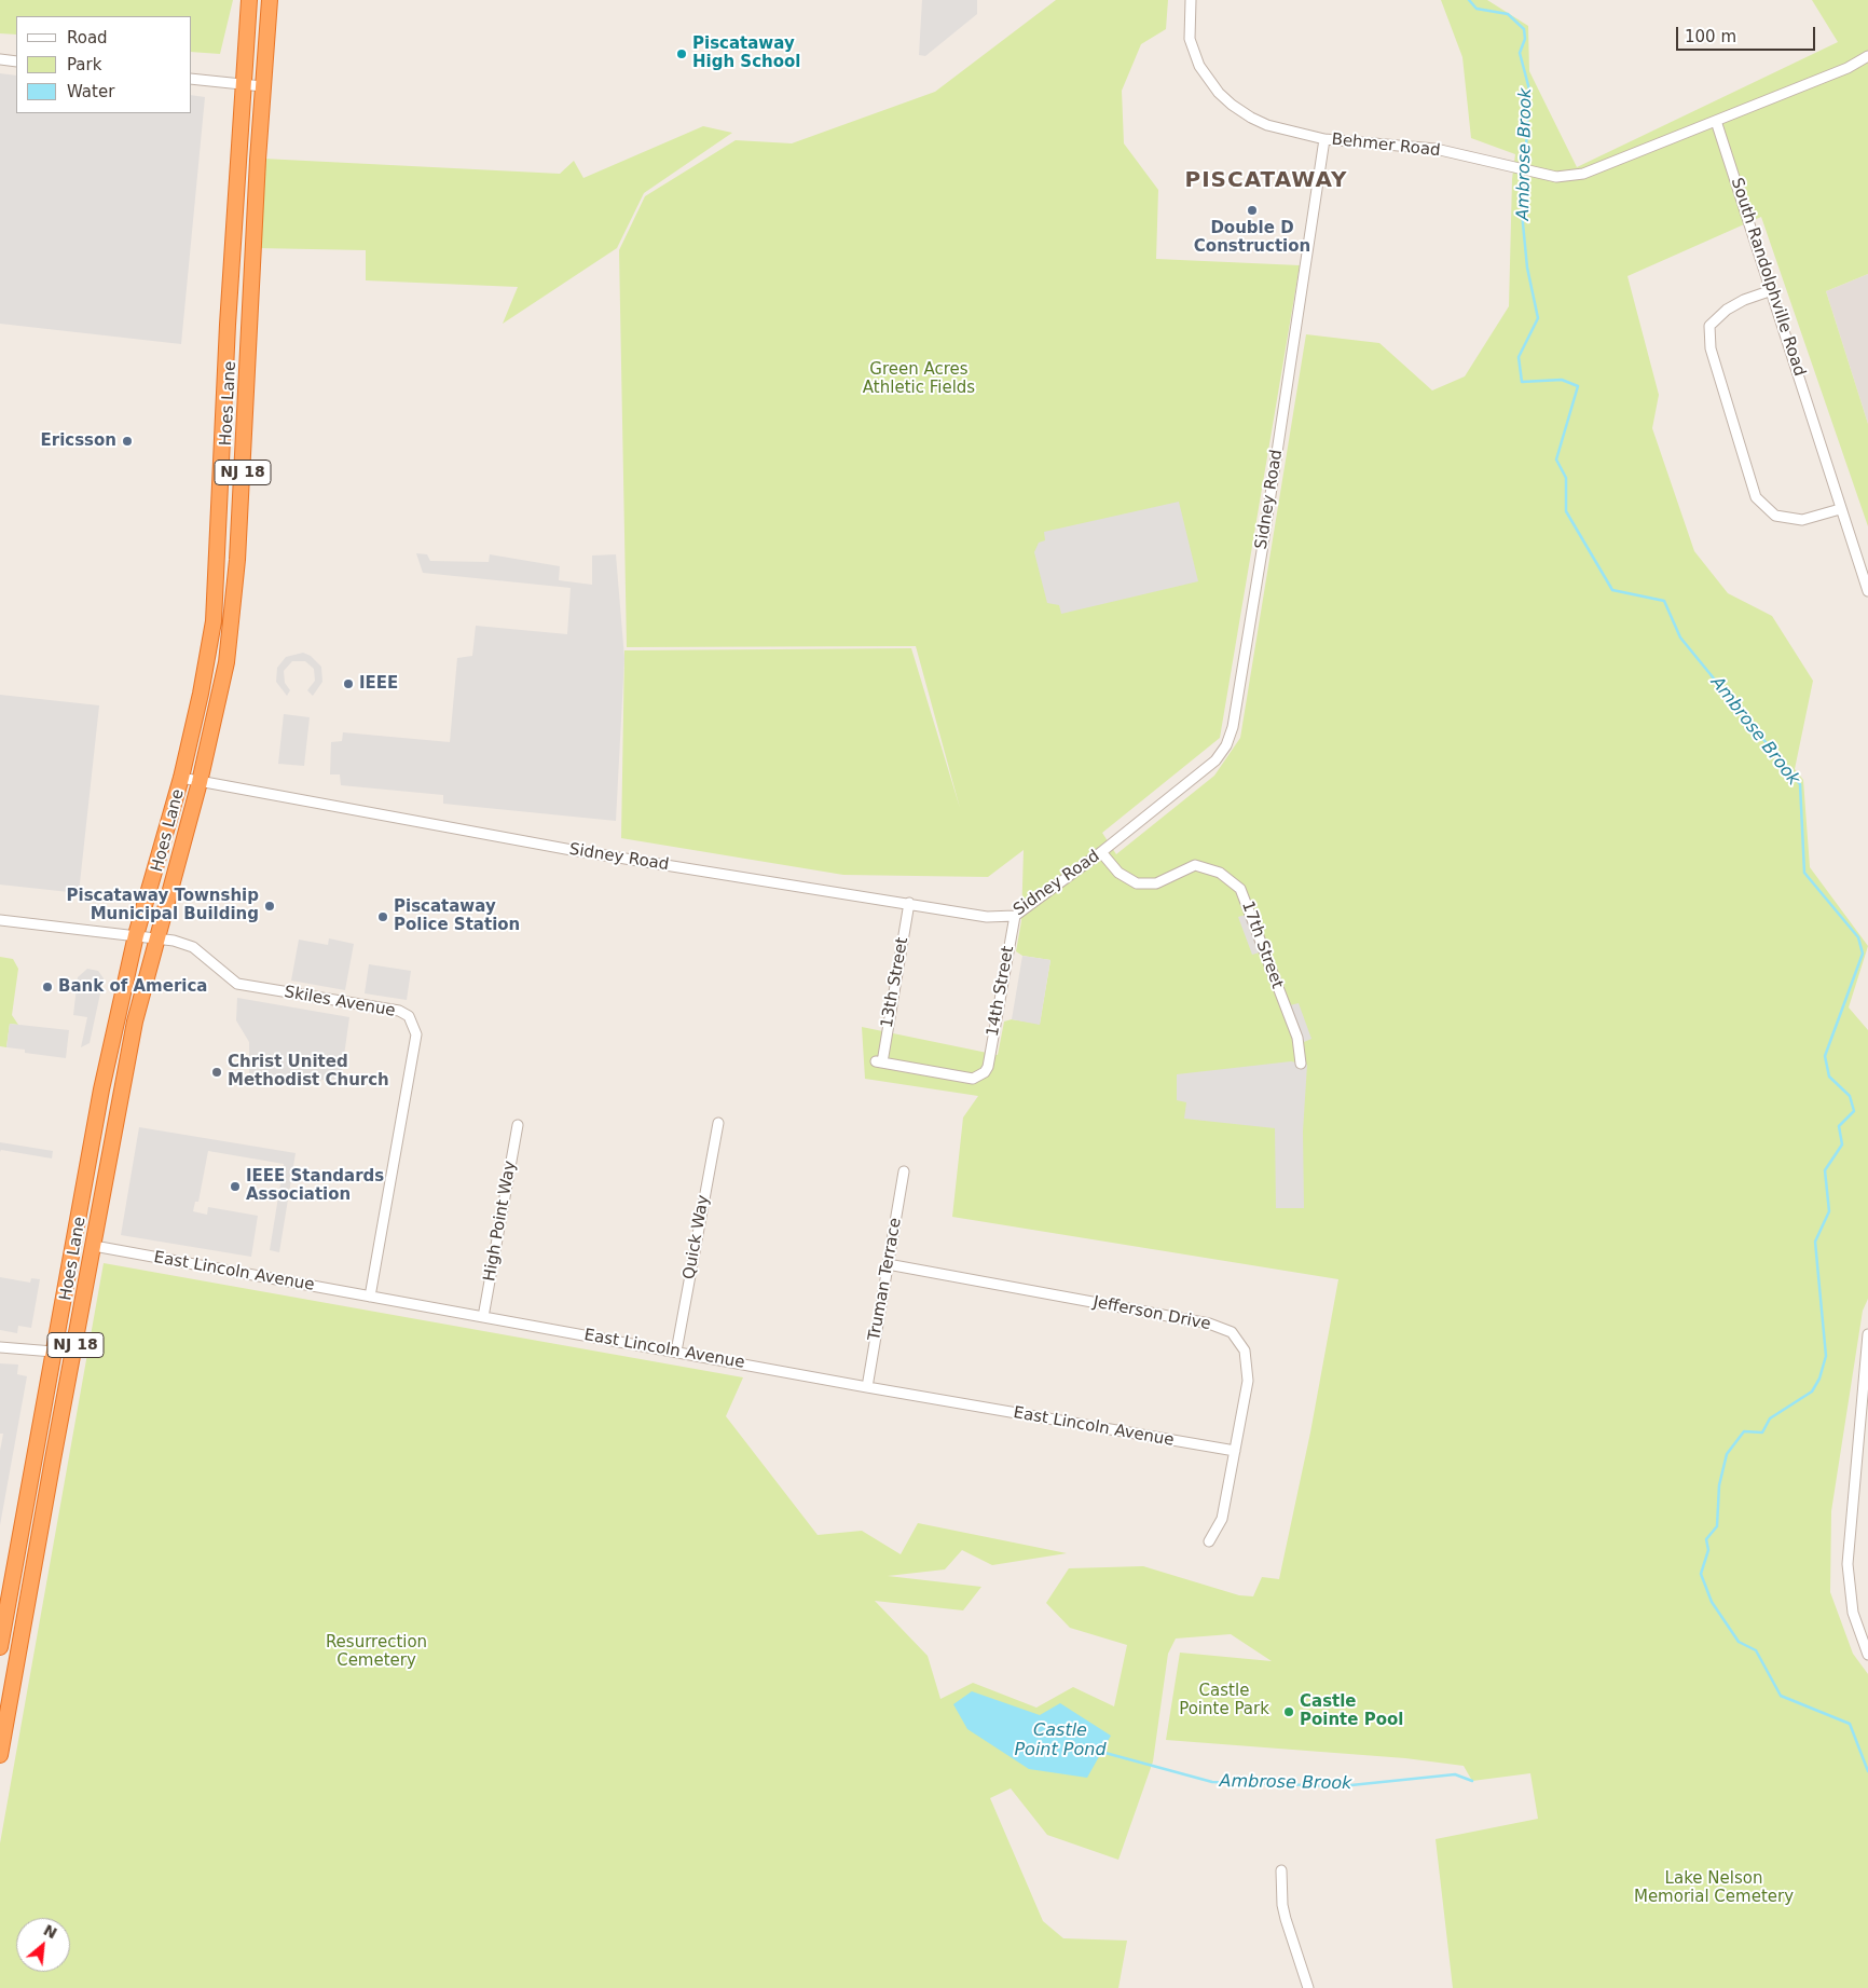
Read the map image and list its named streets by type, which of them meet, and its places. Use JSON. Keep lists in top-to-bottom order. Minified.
{"streets":{"highway":["Hoes Lane","NJ 18"],"street":["Behmer Road","South Randolphville Road","Sidney Road","17th Street","13th Street","14th Street","Skiles Avenue","High Point Way","Quick Way","East Lincoln Avenue","Truman Terrace","Jefferson Drive"]},"crossings":[["Behmer Road","South Randolphville Road"],["Behmer Road","Sidney Road"],["Hoes Lane","Sidney Road"],["Hoes Lane","Skiles Avenue"],["Hoes Lane","East Lincoln Avenue"],["Sidney Road","17th Street"],["Sidney Road","13th Street"],["Sidney Road","14th Street"],["13th Street","14th Street"],["Skiles Avenue","East Lincoln Avenue"],["High Point Way","East Lincoln Avenue"],["Quick Way","East Lincoln Avenue"],["East Lincoln Avenue","Truman Terrace"],["East Lincoln Avenue","Jefferson Drive"],["Truman Terrace","Jefferson Drive"]],"districts":["PISCATAWAY"],"water":["Ambrose Brook","Castle Point Pond"],"parks":["Green Acres Athletic Fields","Resurrection Cemetery","Castle Pointe Park","Lake Nelson Memorial Cemetery"],"places":["Piscataway High School","Double D Construction","Ericsson","IEEE","Piscataway Township Municipal Building","Piscataway Police Station","Bank of America","Christ United Methodist Church","IEEE Standards Association","Castle Pointe Pool"],"legend":["Road","Park","Water"],"scale_bar":"100 m","north":"top right"}
